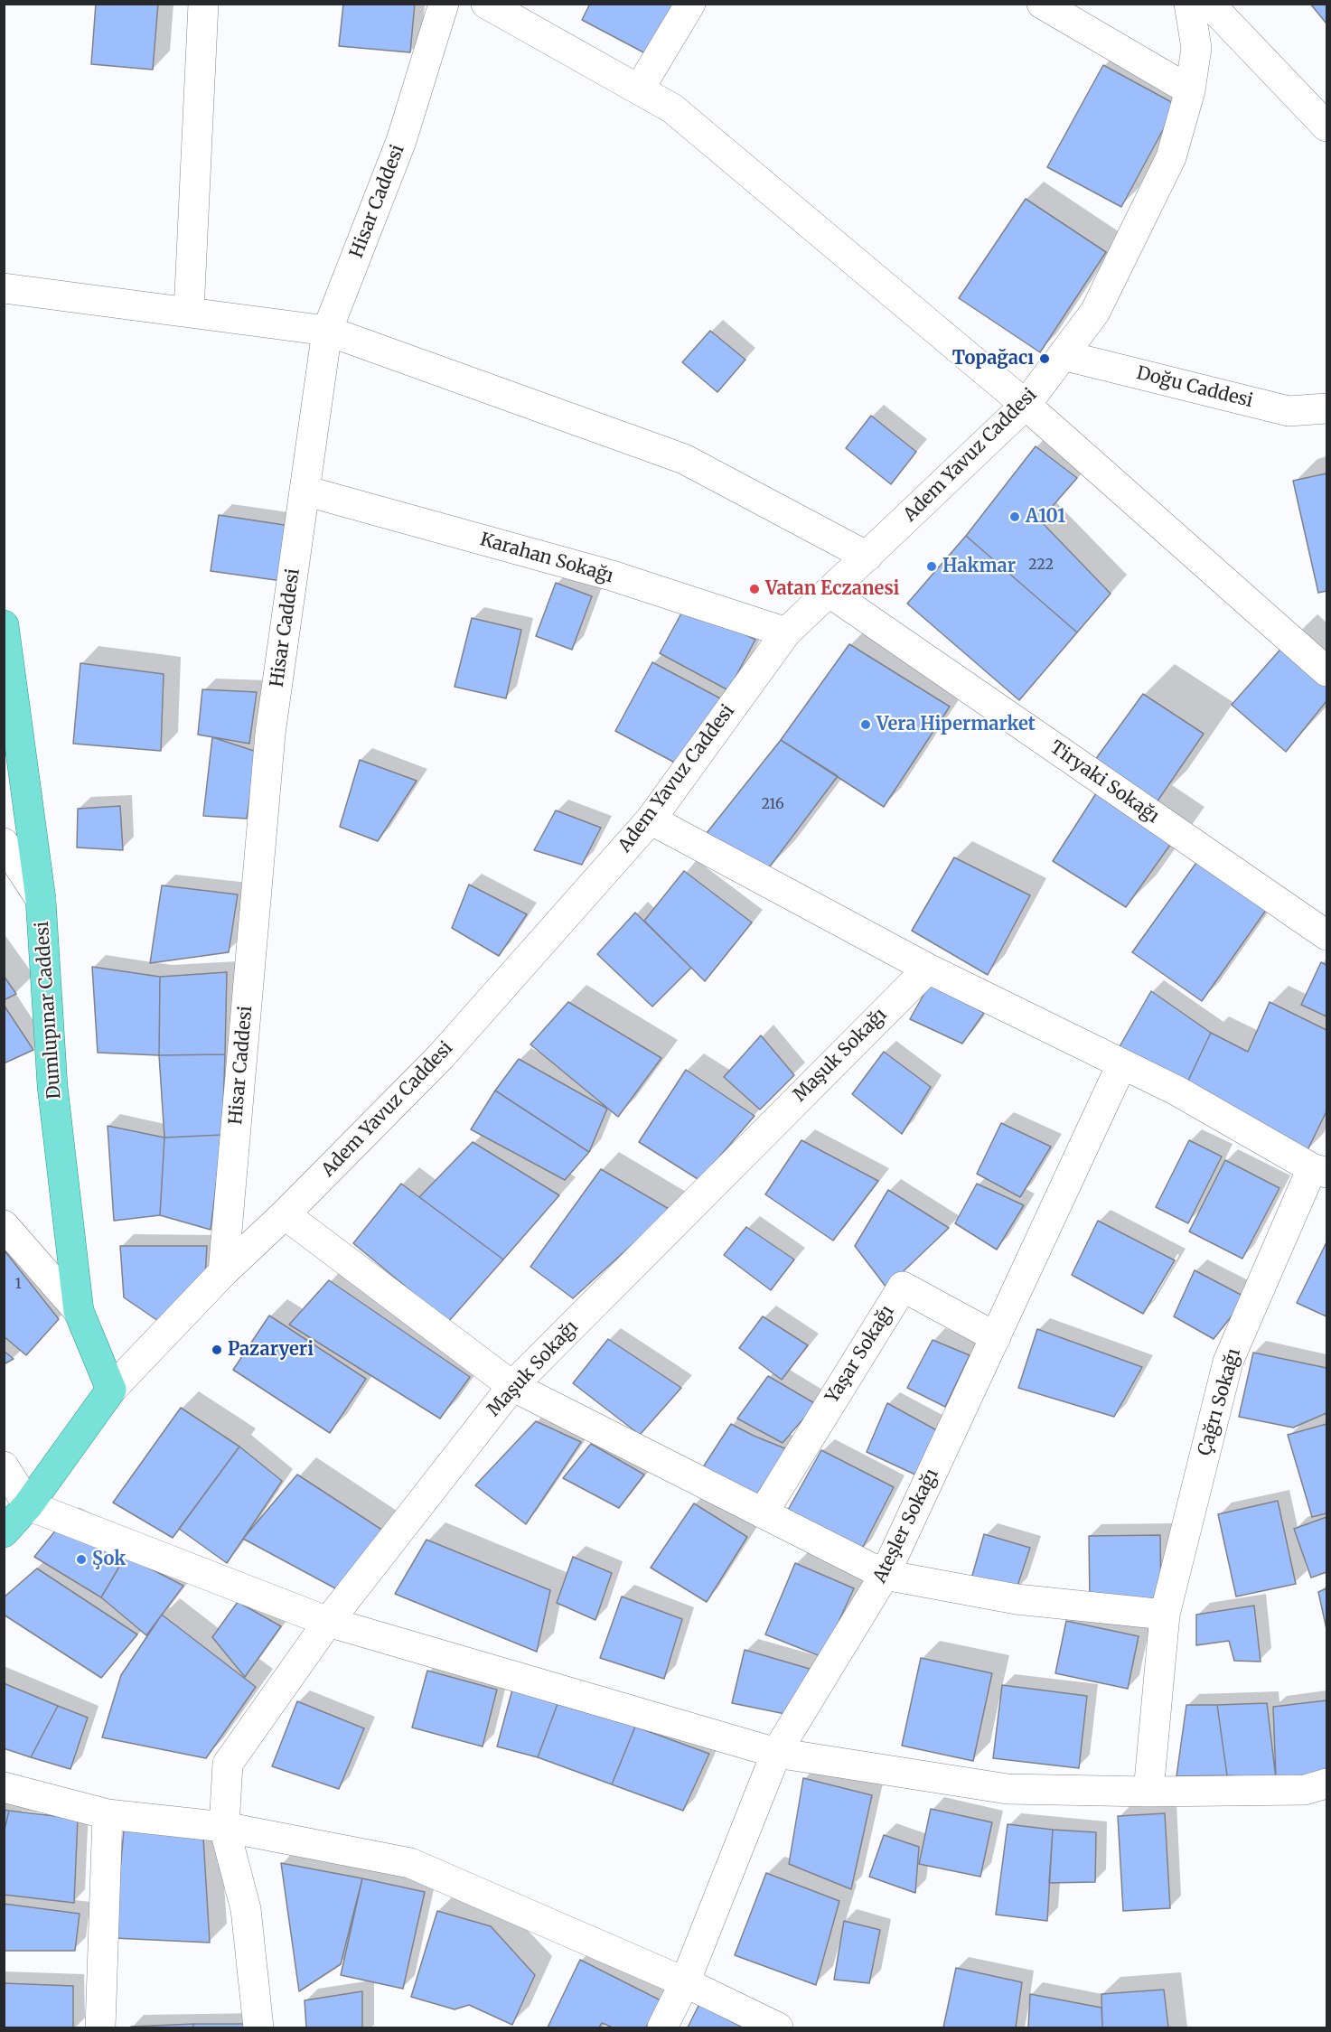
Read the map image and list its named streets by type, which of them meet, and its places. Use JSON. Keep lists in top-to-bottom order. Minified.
{"streets":{"main road":["Adem Yavuz Caddesi","Dumlupınar Caddesi"],"street":["Hisar Caddesi","Doğu Caddesi","Karahan Sokağı","Tiryaki Sokağı","Maşuk Sokağı","Yaşar Sokağı","Çağrı Sokağı","Ateşler Sokağı"]},"crossings":[["Hisar Caddesi","Adem Yavuz Caddesi"],["Hisar Caddesi","Karahan Sokağı"],["Doğu Caddesi","Adem Yavuz Caddesi"],["Adem Yavuz Caddesi","Karahan Sokağı"],["Adem Yavuz Caddesi","Tiryaki Sokağı"],["Adem Yavuz Caddesi","Dumlupınar Caddesi"],["Yaşar Sokağı","Ateşler Sokağı"]],"places":["Topağacı","A101","Hakmar","Vatan Eczanesi","Vera Hipermarket","Pazaryeri","Şok"],"house_numbers":["222","216","1"]}
